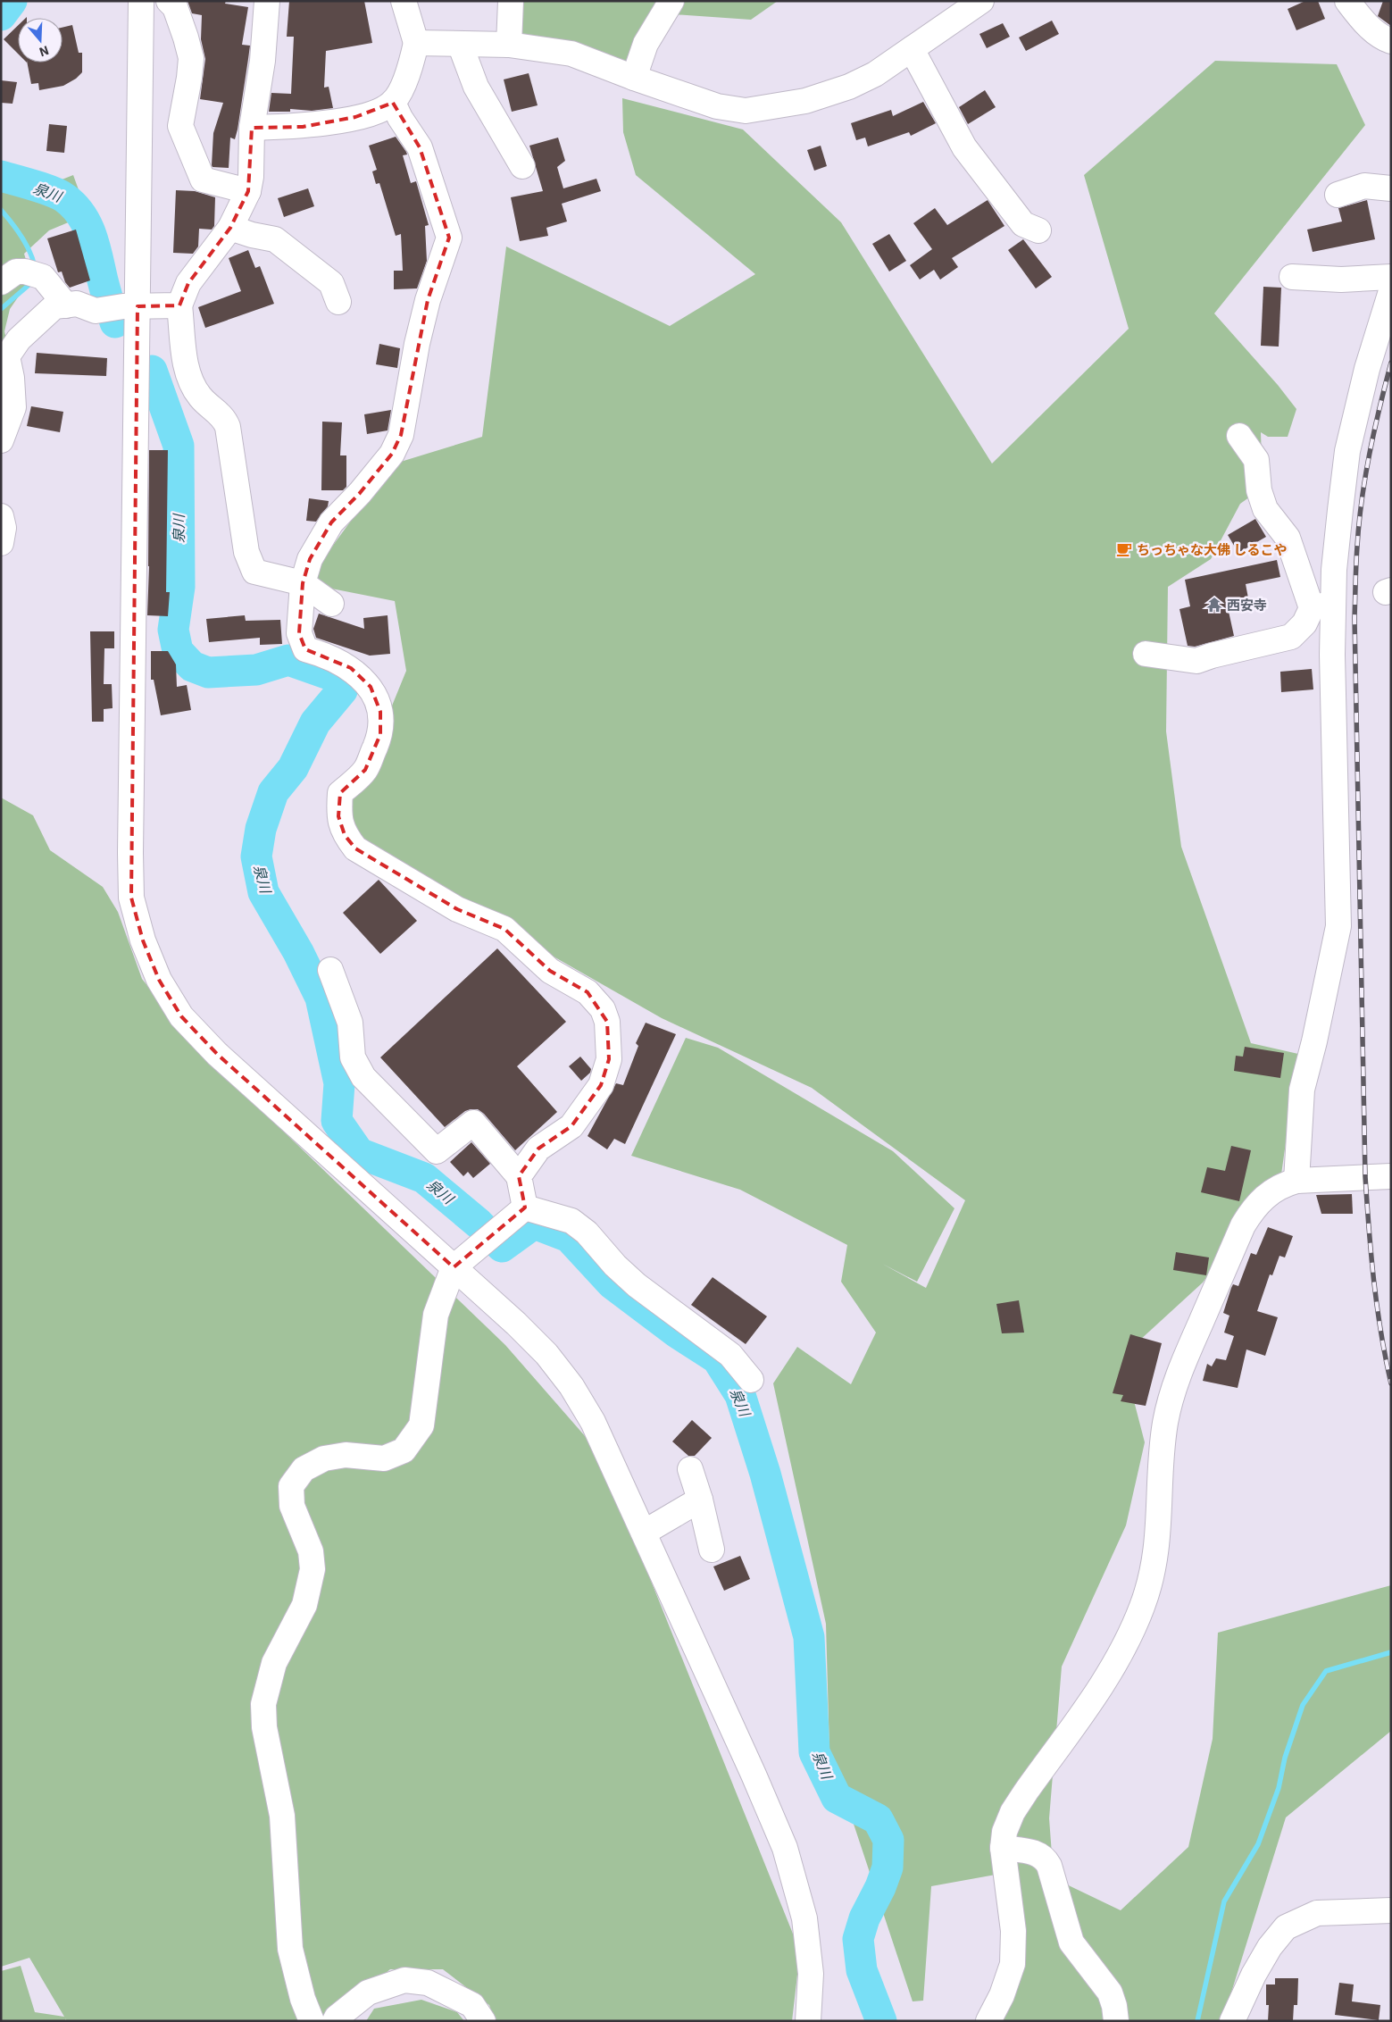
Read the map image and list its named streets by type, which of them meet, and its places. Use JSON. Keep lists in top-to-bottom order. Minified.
{"water":["泉川"],"places":{"cafe":["ちっちゃな大佛 しるこや"],"temple":["西安寺"]},"north":"bottom"}
